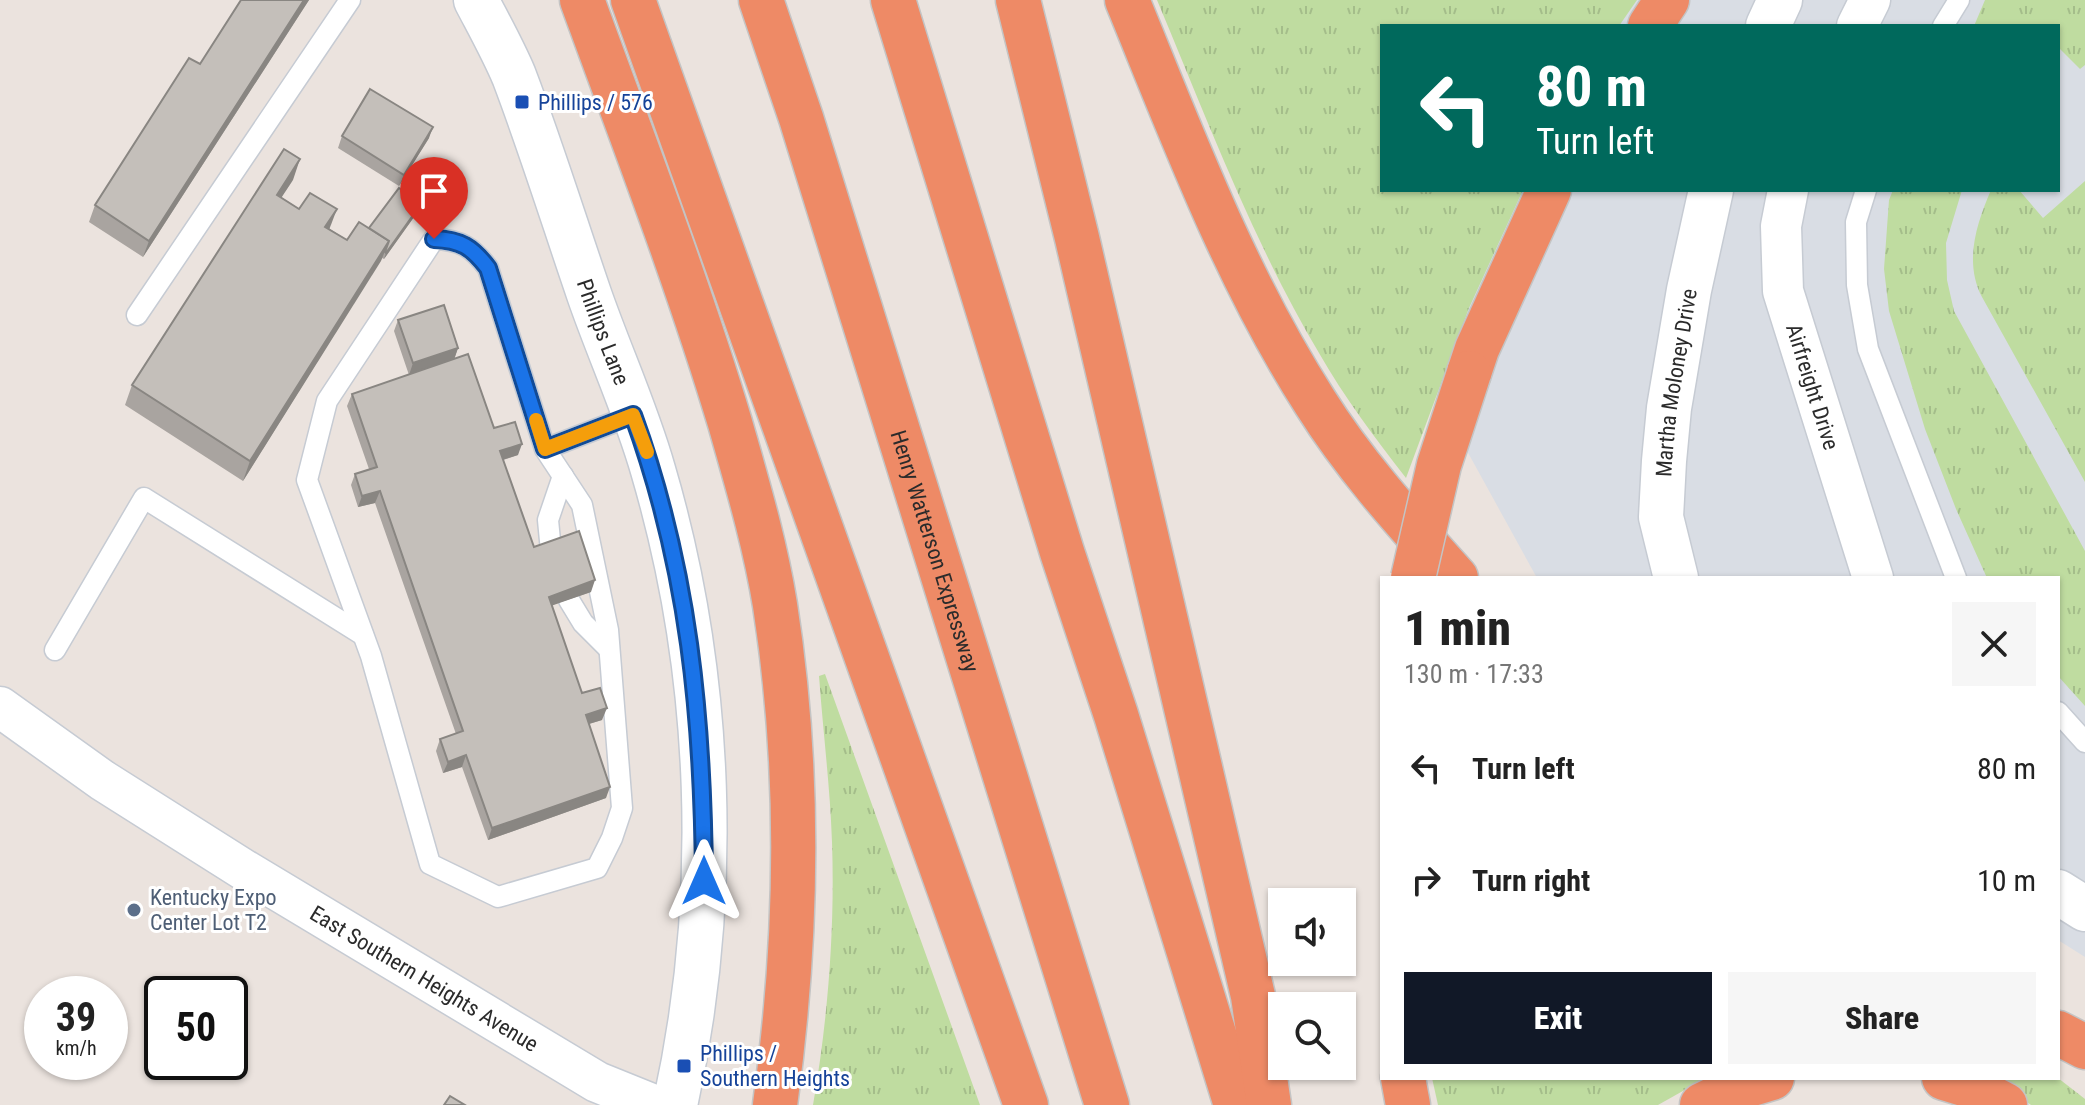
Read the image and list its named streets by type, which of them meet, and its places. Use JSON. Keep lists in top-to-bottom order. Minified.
{"streets":{"highway":["Henry Watterson Expressway"],"main road":["Phillips Lane","Martha Moloney Drive"],"street":["Airfreight Drive","East Southern Heights Avenue"]},"places":{"transit":["Phillips / 576","Phillips / Southern Heights"],"other":["Kentucky Expo Center Lot T2"]},"page":{"turn":["80 m","Turn left"],"heading":["1 min","130 m · 17:33"],"list":[{"name":"Turn left","value":"80 m"},{"name":"Turn right","value":"10 m"}],"buttons":["Exit","Share"],"speed":"39 km/h","limit":"50"}}
